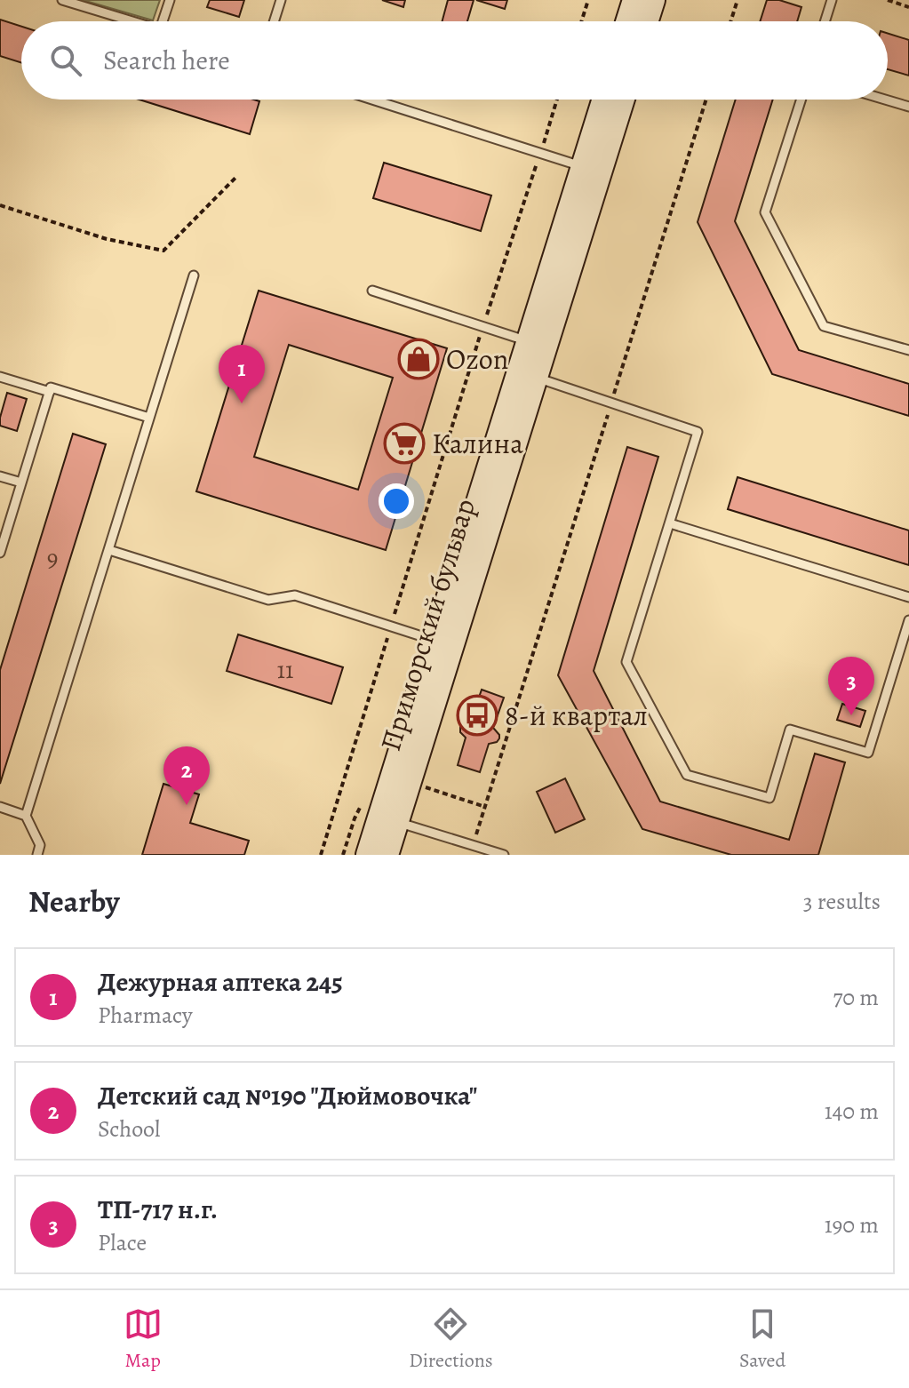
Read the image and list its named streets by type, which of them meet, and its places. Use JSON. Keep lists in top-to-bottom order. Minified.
{"streets":{"main road":["Приморский бульвар"]},"places":{"shop":["Ozon"],"supermarket":["Калина"],"bus stop":["8-й квартал"]},"house_numbers":["9","11"],"page":{"search":"Search here","pins":["1","3","2"],"heading":["Nearby","3 results"],"list":[{"mark":"1","name":"Дежурная аптека 245","note":"Pharmacy","value":"70 m"},{"mark":"2","name":"Детский сад №190 \"Дюймовочка\"","note":"School","value":"140 m"},{"mark":"3","name":"ТП-717 н.г.","note":"Place","value":"190 m"}],"nav":["Map","Directions","Saved"]}}
